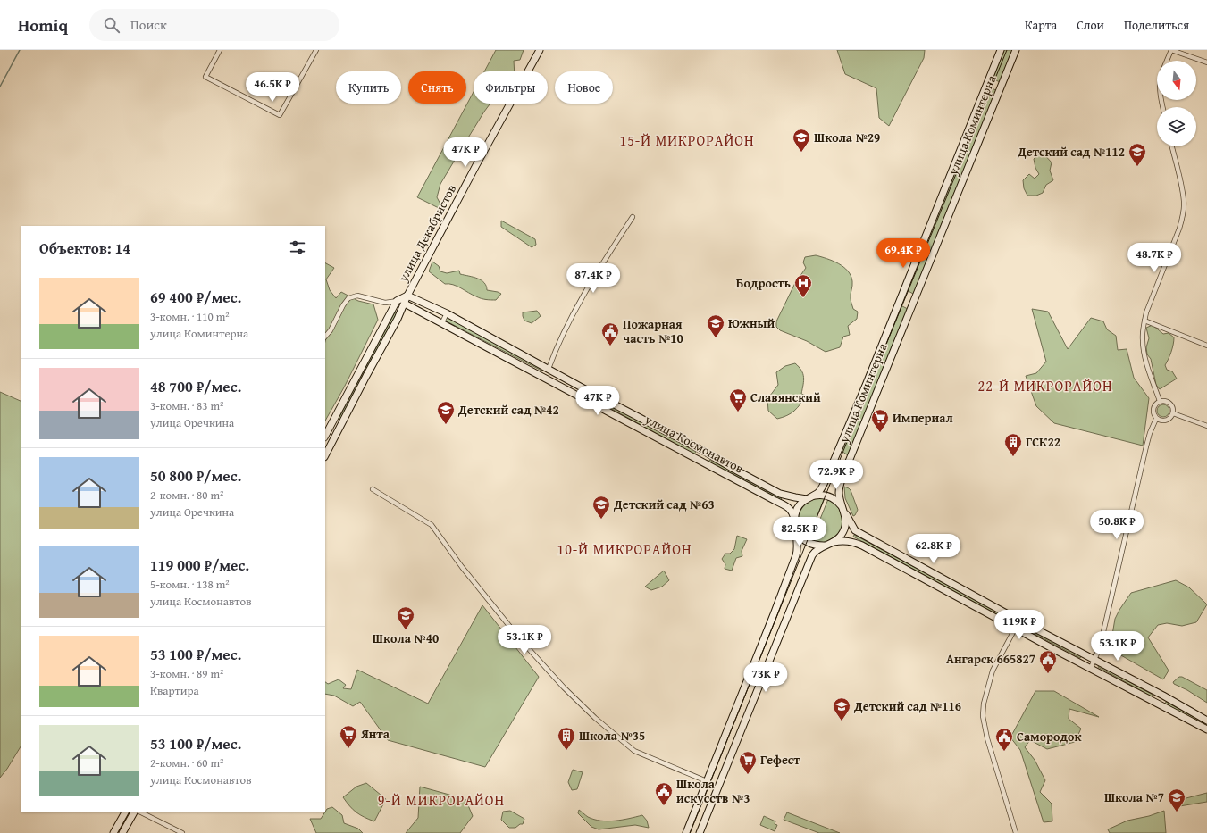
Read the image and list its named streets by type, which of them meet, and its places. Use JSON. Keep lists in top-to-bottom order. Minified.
{"streets":{"street":["улица Коминтерна","улица Декабристов","улица Космонавтов"]},"crossings":[["улица Коминтерна","улица Космонавтов"],["улица Декабристов","улица Космонавтов"]],"districts":["15-Й МИКРОРАЙОН","22-Й МИКРОРАЙОН","10-Й МИКРОРАЙОН","9-Й МИКРОРАЙОН"],"places":{"school or university":["Школа №29","Детский сад №112","Южный","Детский сад №42","Детский сад №63","Школа №40","Детский сад №116","Школа №7"],"hospital":["Бодрость"],"public building":["Пожарная часть №10","Ангарск 665827","Самородок","Школа искусств №3"],"supermarket":["Славянский","Империал","Янта","Гефест"],"building":["ГСК22","Школа №35"]},"north":"bottom","page":{"header":"Homiq","search":"Поиск","nav":["Карта","Слои","Поделиться"],"chip":["Купить","Снять","Фильтры","Новое"],"price":["46.5K ₽","47K ₽","69.4K ₽","48.7K ₽","87.4K ₽","47K ₽","72.9K ₽","50.8K ₽","82.5K ₽","62.8K ₽","119K ₽","53.1K ₽","53.1K ₽","73K ₽"],"heading":"Объектов: 14","list":[{"name":"69 400 ₽/мес.","note":"3-комн. · 110 m² · улица Коминтерна"},{"name":"48 700 ₽/мес.","note":"3-комн. · 83 m² · улица Оречкина"},{"name":"50 800 ₽/мес.","note":"2-комн. · 80 m² · улица Оречкина"},{"name":"119 000 ₽/мес.","note":"5-комн. · 138 m² · улица Космонавтов"},{"name":"53 100 ₽/мес.","note":"3-комн. · 89 m² · Квартира"},{"name":"53 100 ₽/мес.","note":"2-комн. · 60 m² · улица Космонавтов"}]}}
